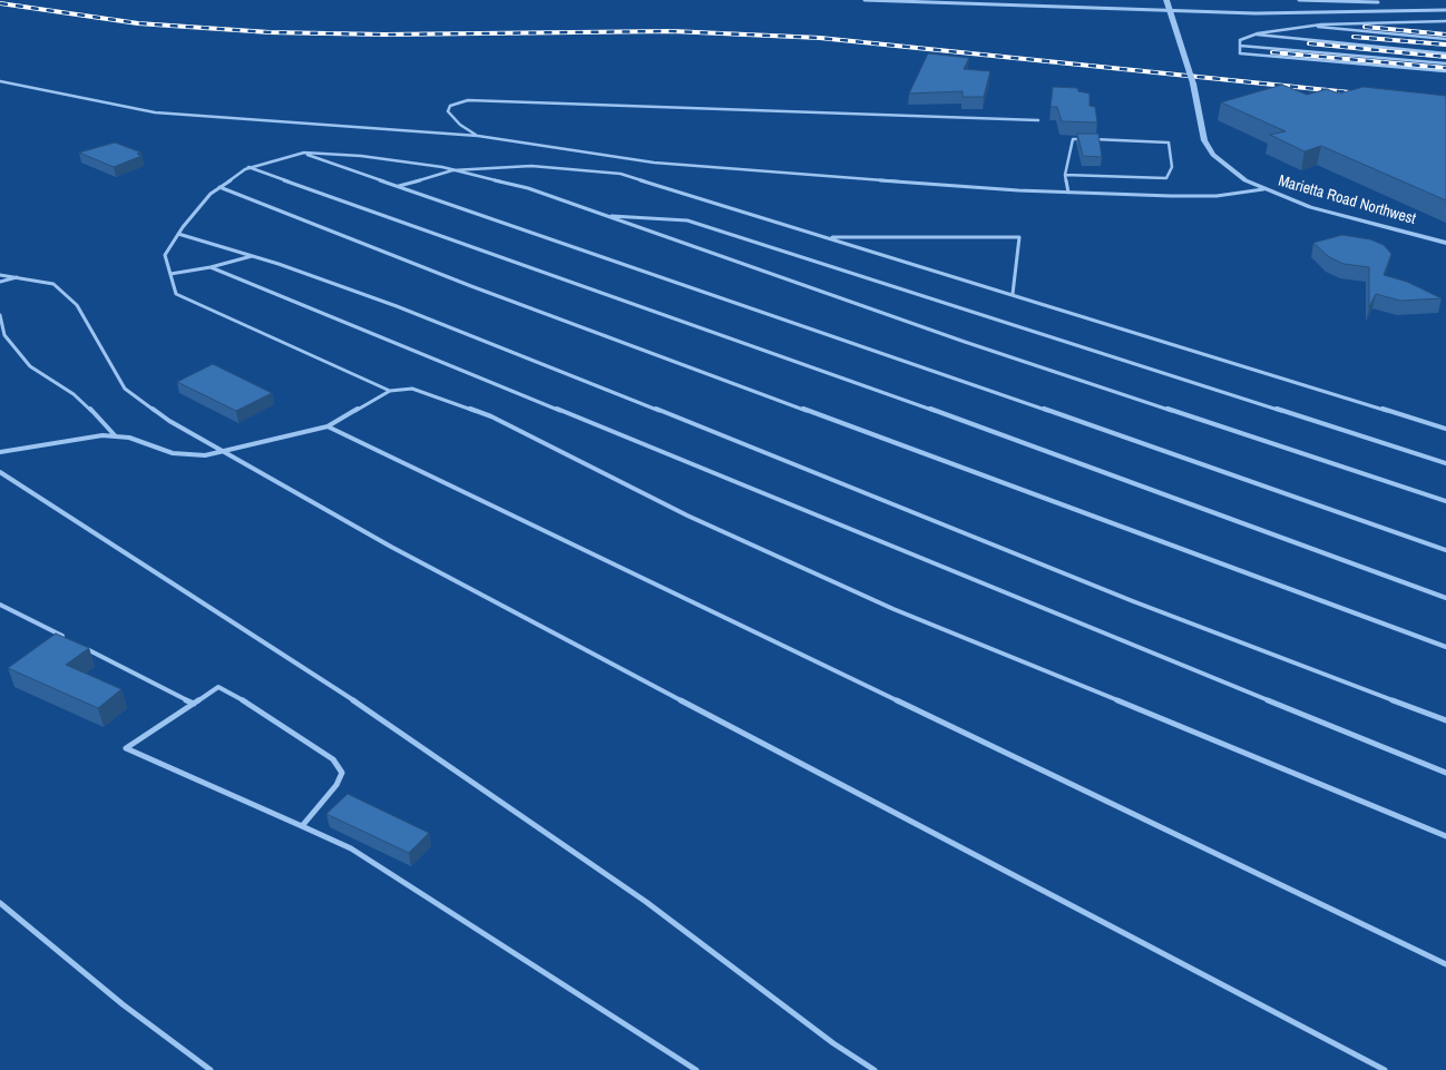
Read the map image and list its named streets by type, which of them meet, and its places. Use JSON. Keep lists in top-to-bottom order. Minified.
{"streets":{"street":["Marietta Road Northwest"]}}
